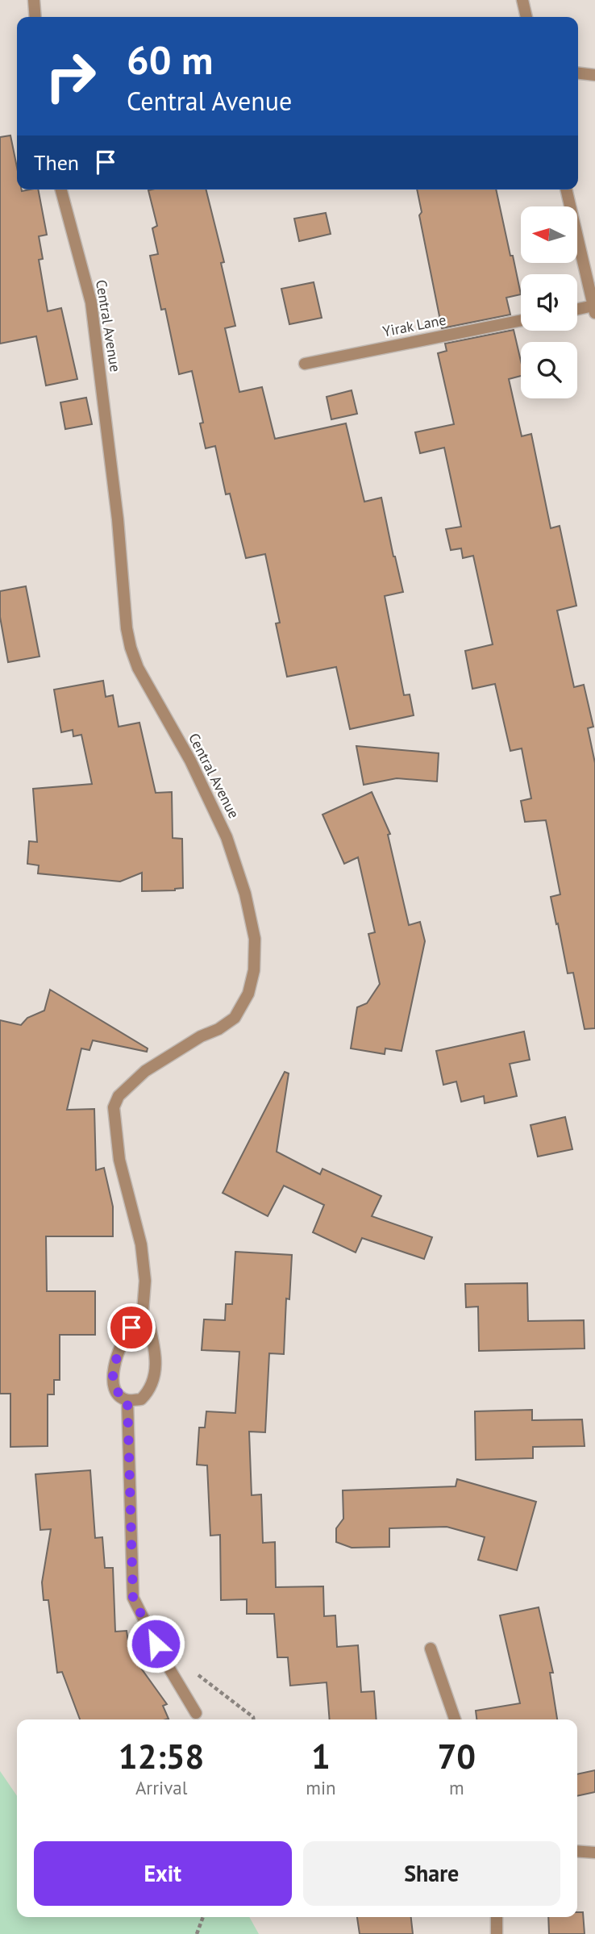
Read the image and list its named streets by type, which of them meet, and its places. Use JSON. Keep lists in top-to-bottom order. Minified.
{"streets":{"street":["Central Avenue","Yirak Lane"]},"north":"left","page":{"turn":["60 m","Central Avenue"],"then":"Then","eta":["12:58","Arrival","1","min","70","m"],"buttons":["Exit","Share"]}}
